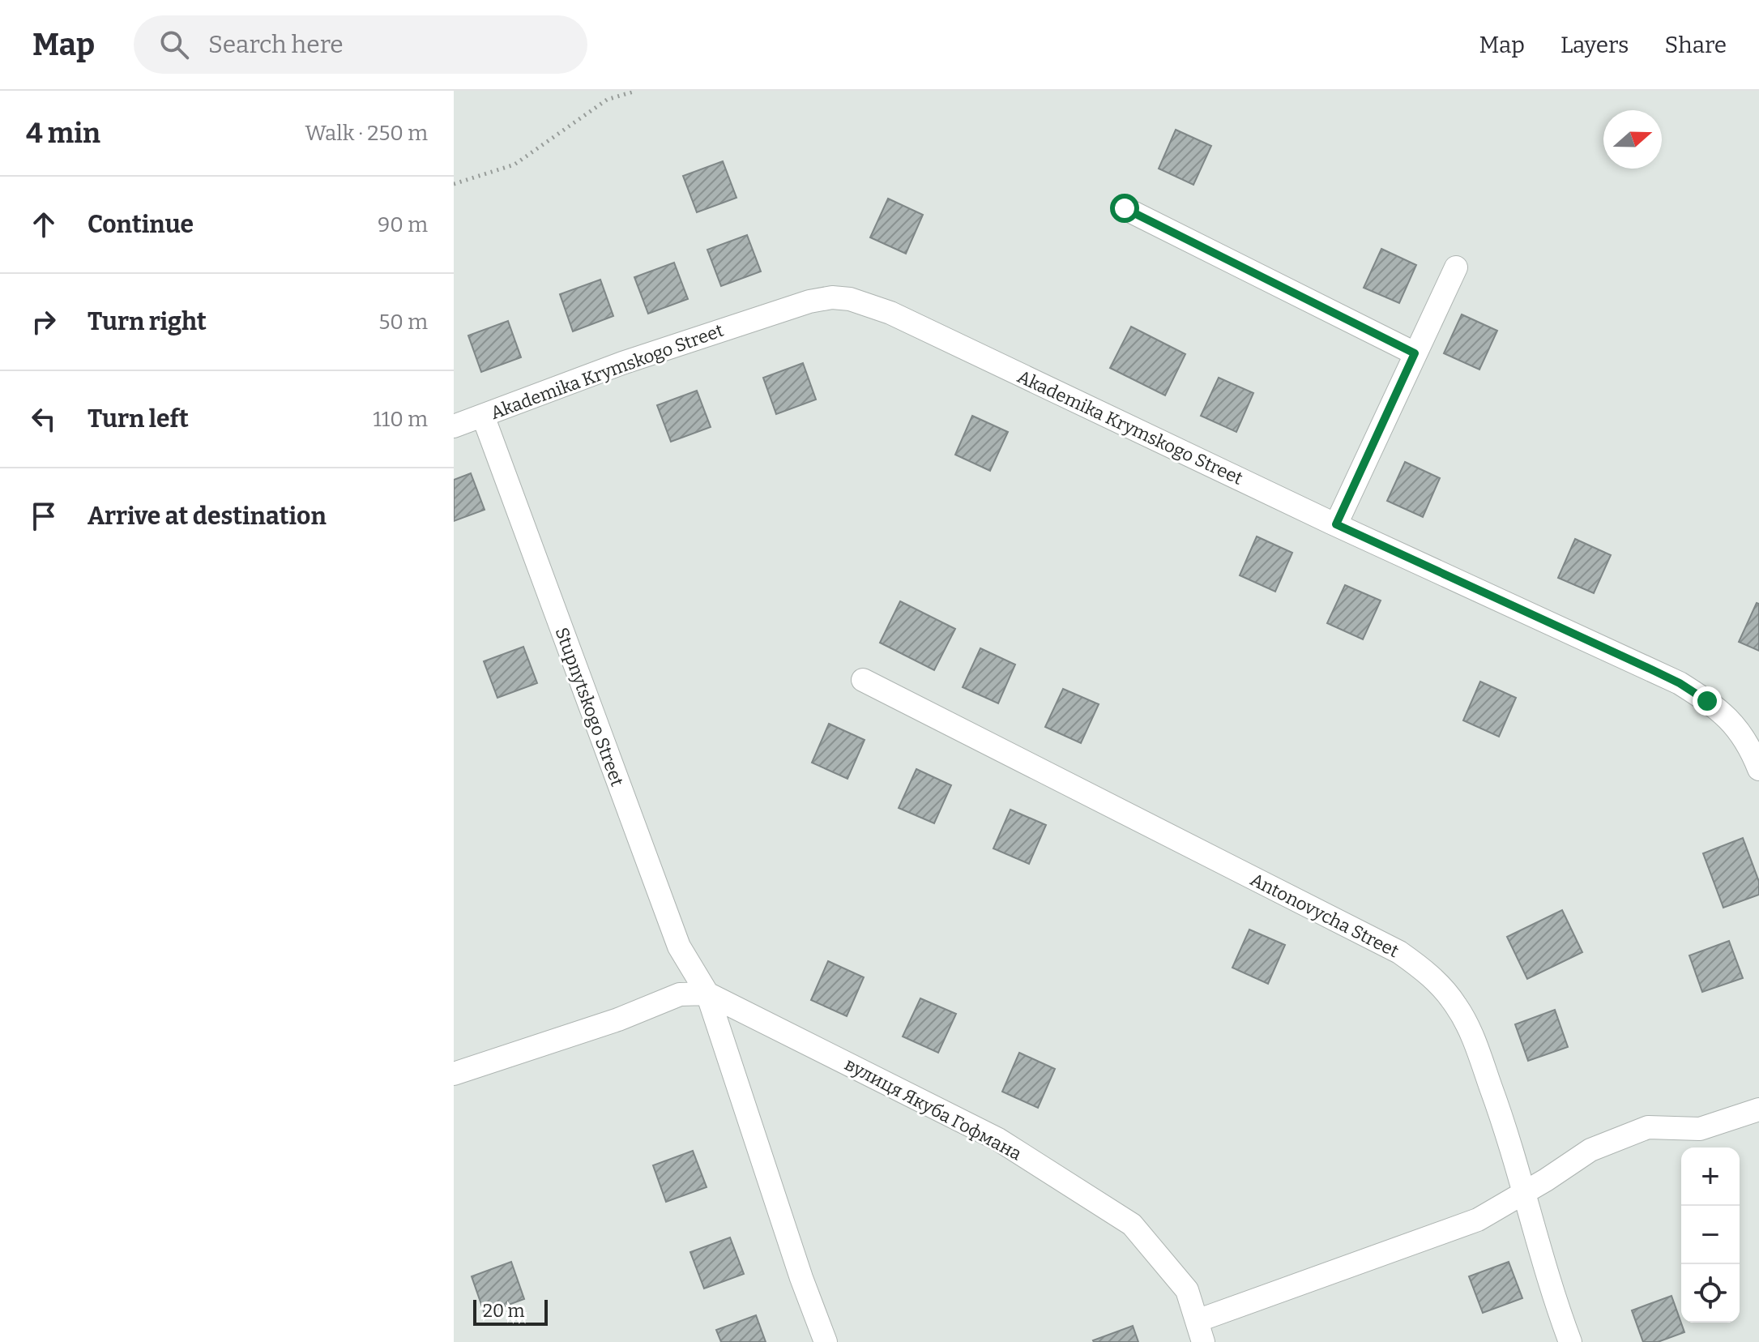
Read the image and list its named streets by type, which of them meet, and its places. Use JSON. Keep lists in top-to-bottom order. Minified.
{"streets":{"street":["Akademika Krymskogo Street","Stupnytskogo Street","Antonovycha Street","вулиця Якуба Гофмана"]},"crossings":[["Akademika Krymskogo Street","Stupnytskogo Street"],["Stupnytskogo Street","вулиця Якуба Гофмана"]],"scale_bar":"20 m","north":"right","page":{"header":"Map","search":"Search here","nav":["Map","Layers","Share"],"heading":["4 min","Walk · 250 m"],"list":[["Continue","90 m"],["Turn right","50 m"],["Turn left","110 m"],"Arrive at destination"],"map_buttons":["+","−"],"scale":"20 m"}}
